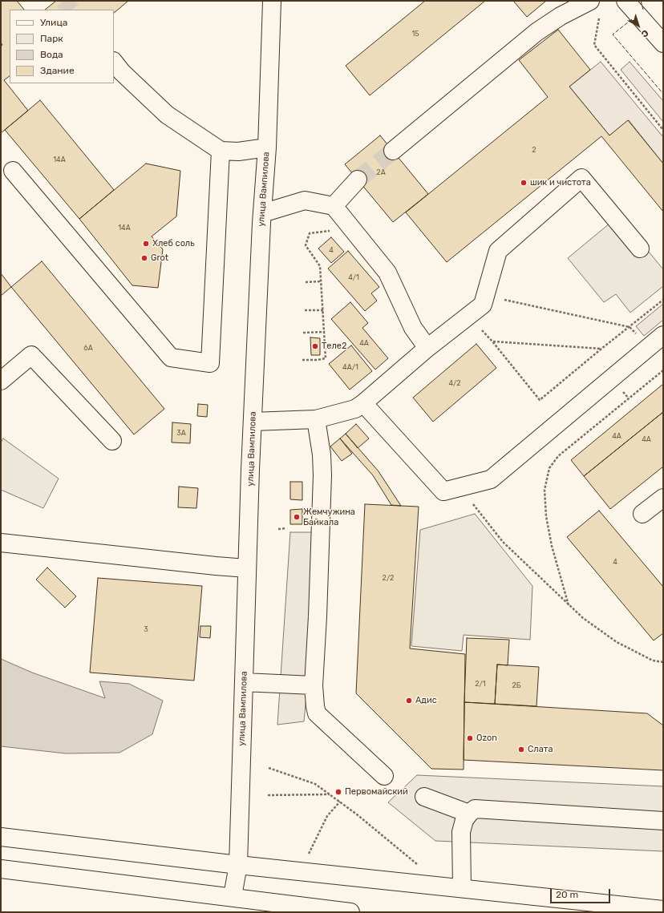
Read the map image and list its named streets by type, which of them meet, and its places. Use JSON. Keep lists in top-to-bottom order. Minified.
{"streets":{"street":["улица Вампилова"]},"places":["шик и чистота","Хлеб соль","Grot","Теле2","Жемчужина Байкала","Адис","Ozon","Слата","Первомайский"],"house_numbers":["15","2","14А","2А","14А","4","4/1","4А","6А","4А/1","4/2","3А","4А","4А","4","2/2","3","2/1","2Б"],"legend":["Улица","Парк","Вода","Здание"],"scale_bar":"20 m","north":"bottom right"}
